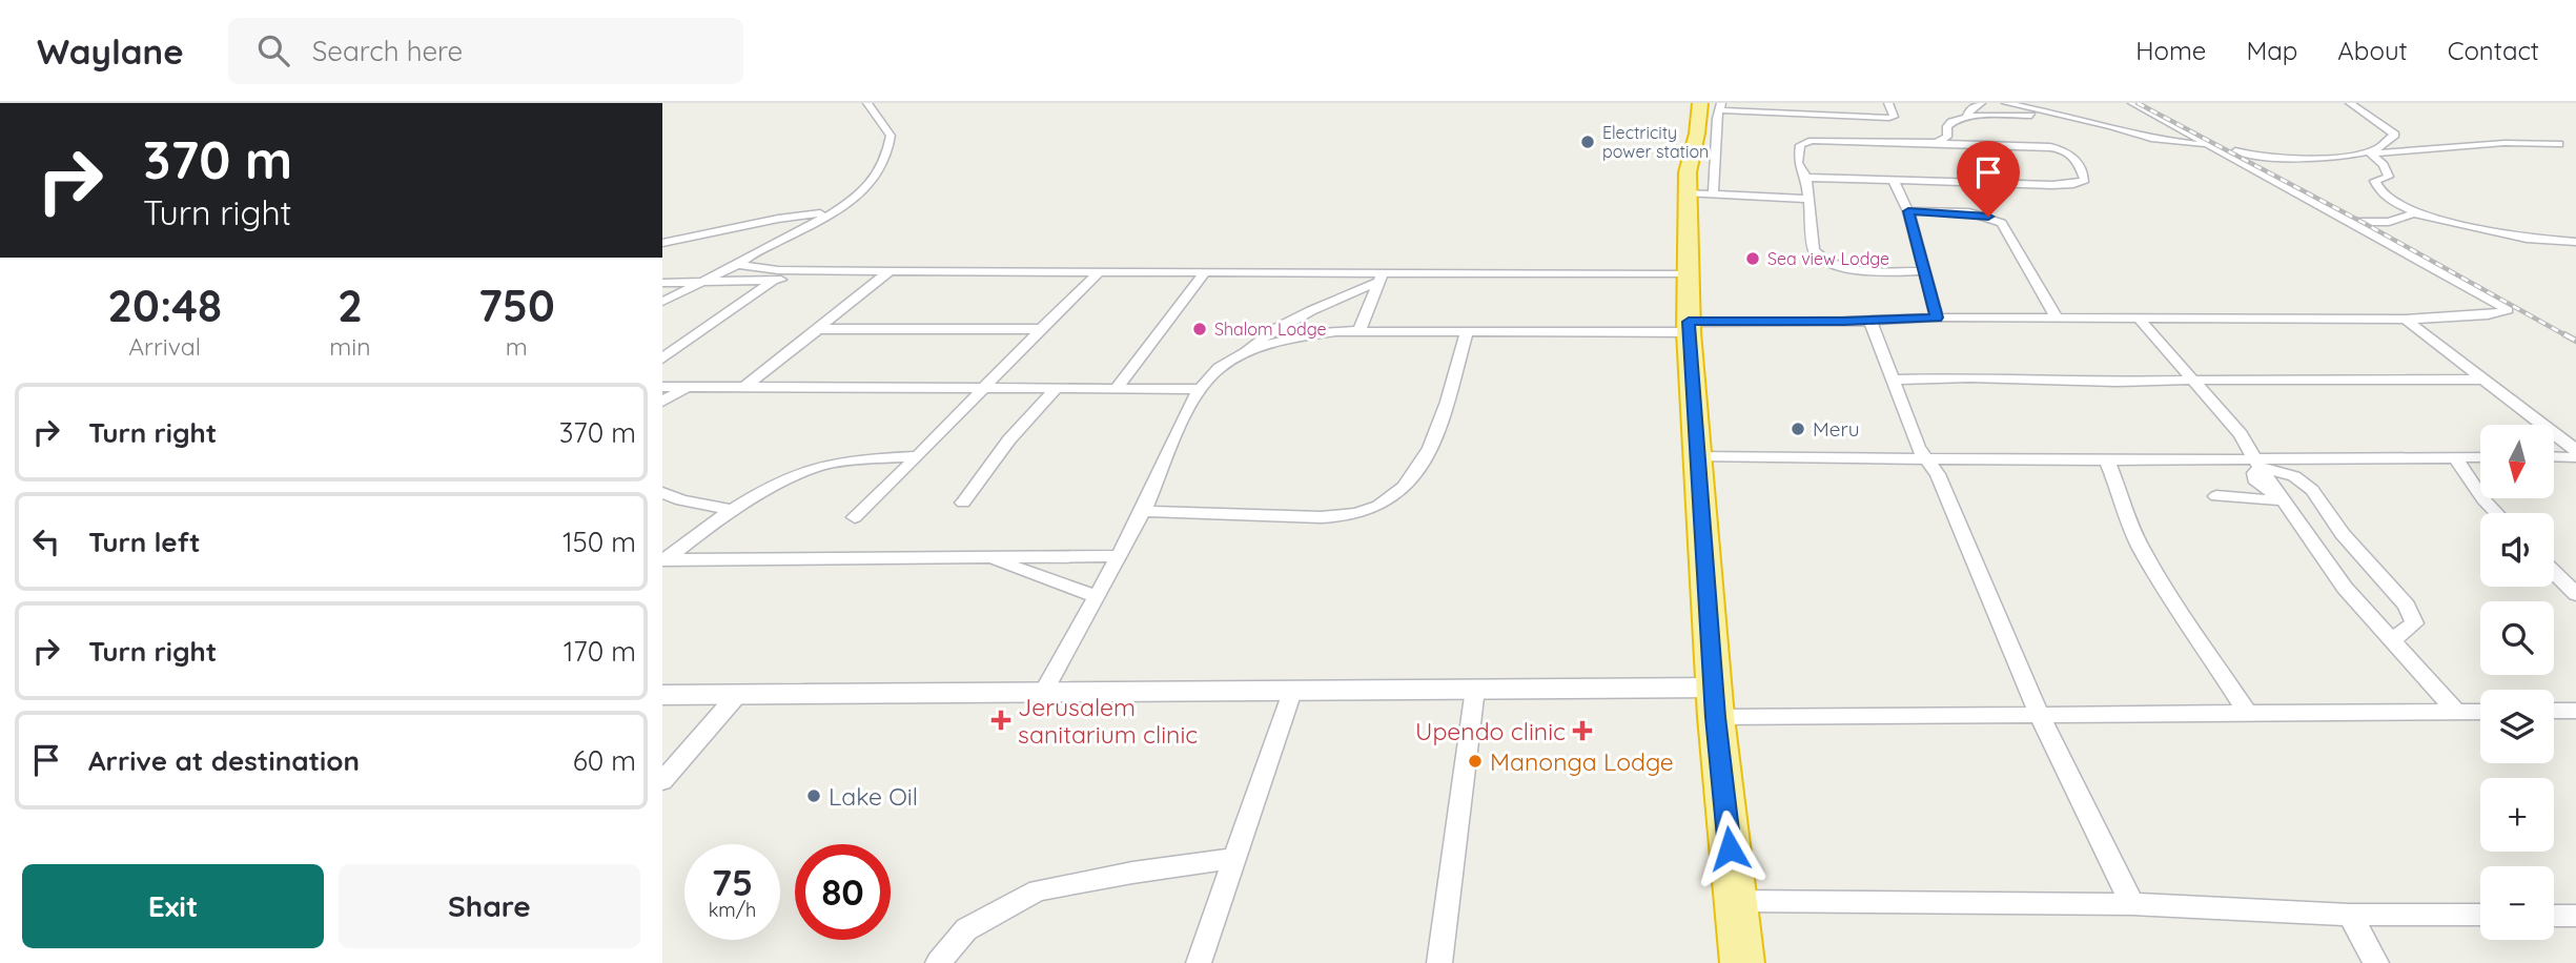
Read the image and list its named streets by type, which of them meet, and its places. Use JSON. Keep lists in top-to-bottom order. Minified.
{"places":{"other":["Electricity power station","Sea view Lodge","Shalom Lodge","Meru","Manonga Lodge","Lake Oil"],"health":["Jerusalem sanitarium clinic","Upendo clinic"]},"north":"bottom","page":{"header":"Waylane","search":"Search here","nav":["Home","Map","About","Contact"],"turn":["370 m","Turn right"],"eta":["20:48","Arrival","2","min","750","m"],"list":[{"name":"Turn right","value":"370 m"},{"name":"Turn left","value":"150 m"},{"name":"Turn right","value":"170 m"},{"name":"Arrive at destination","value":"60 m"}],"map_buttons":["+","−"],"speed":"75 km/h","limit":"80","buttons":["Exit","Share"]}}
